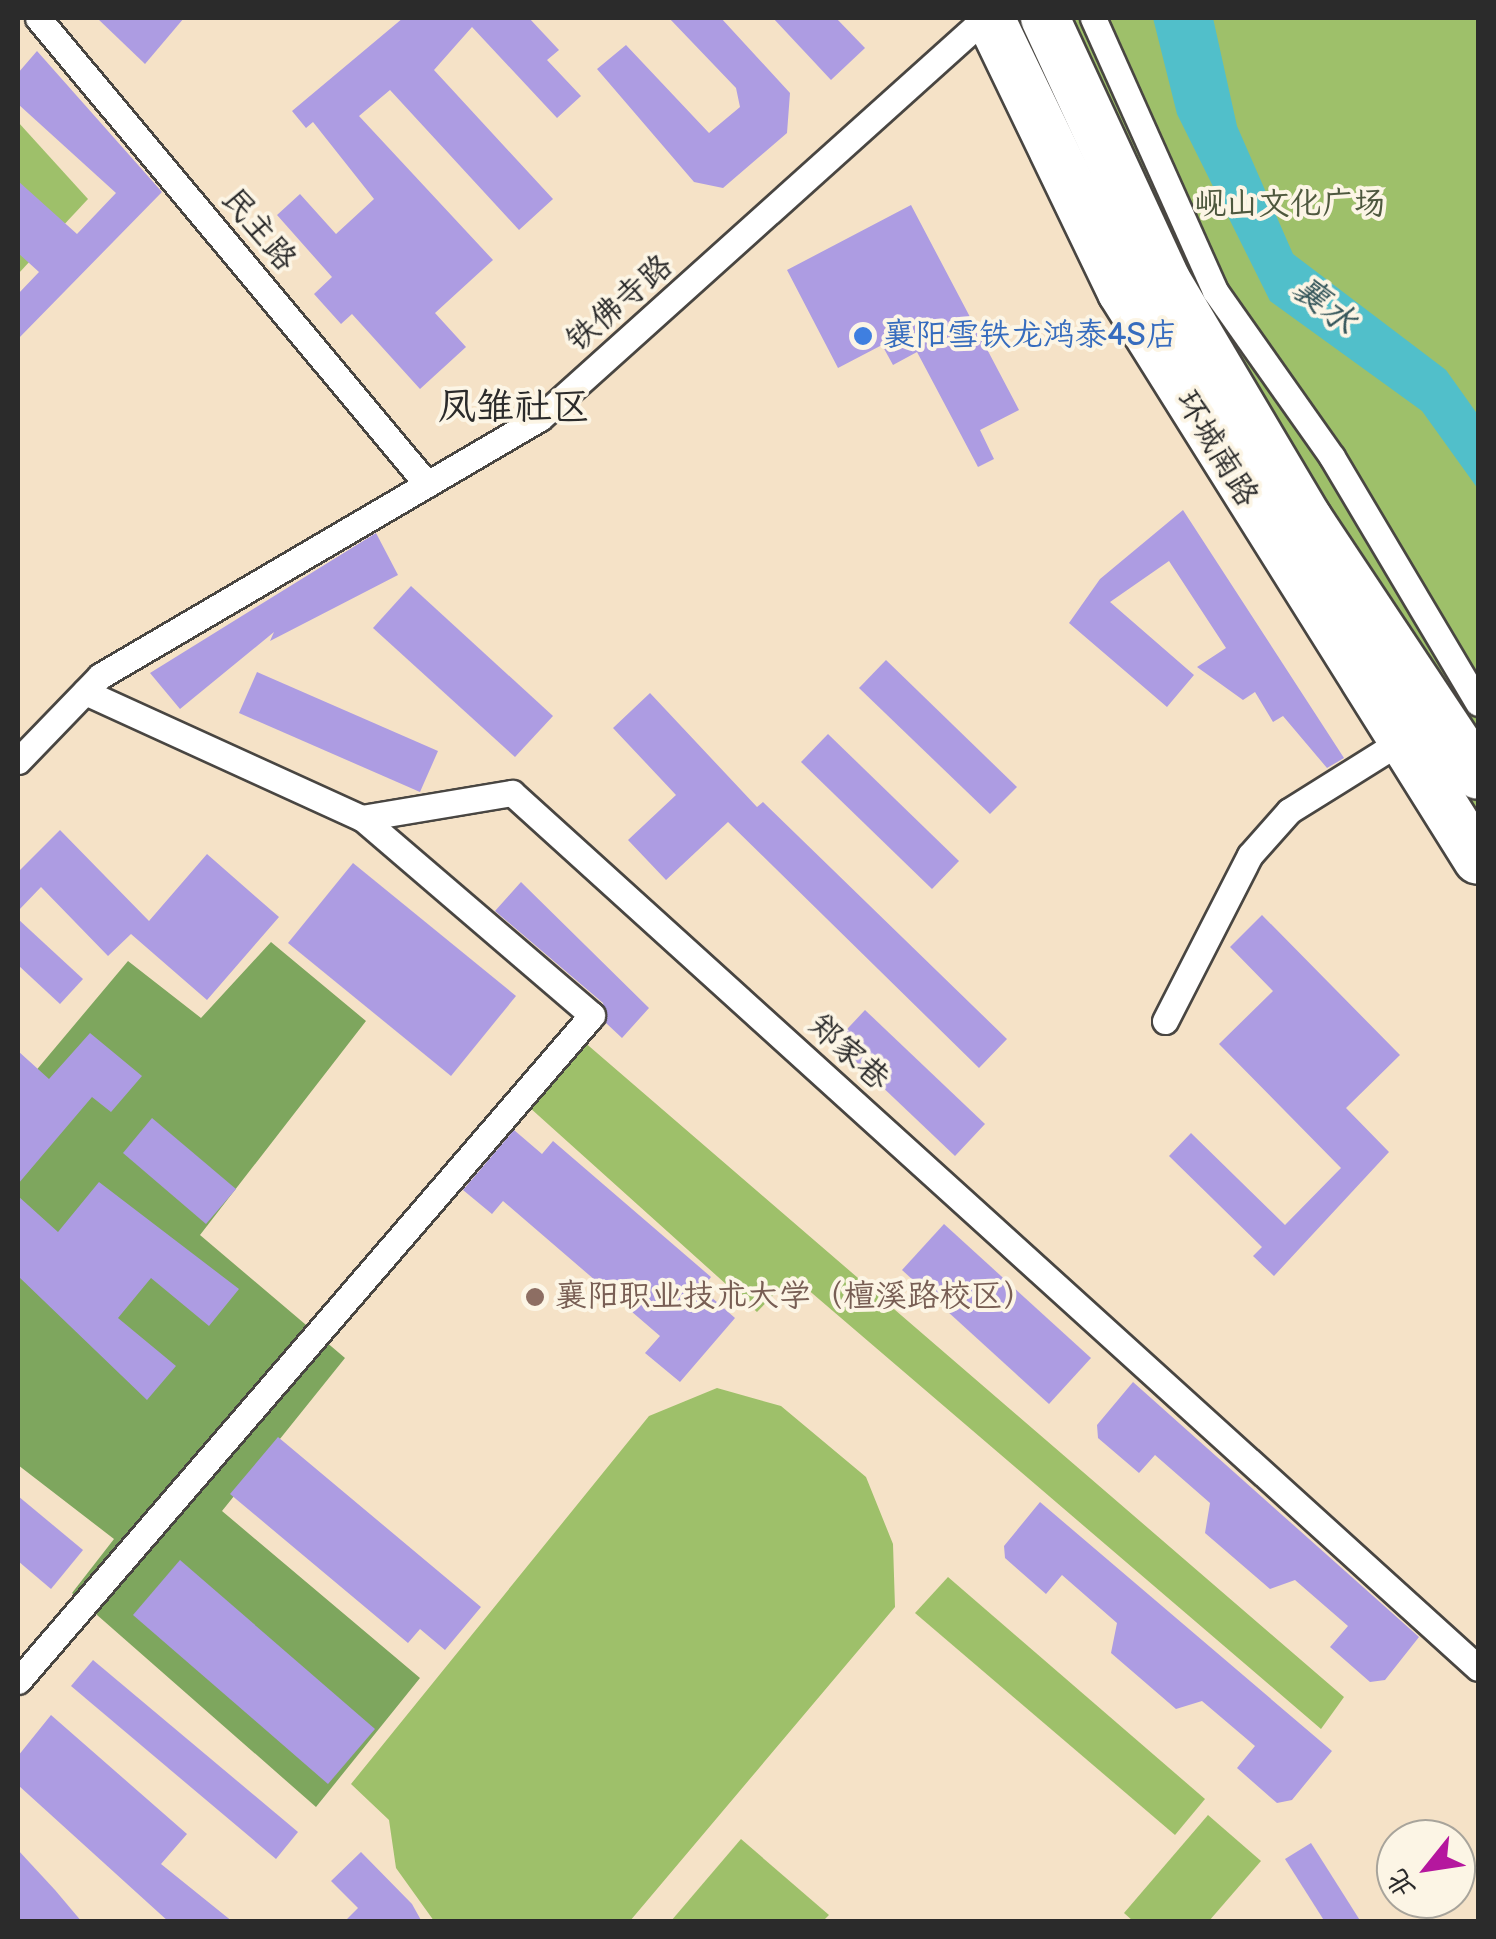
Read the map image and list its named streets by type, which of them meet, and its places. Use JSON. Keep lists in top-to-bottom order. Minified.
{"streets":{"highway":["环城南路"],"street":["民主路","铁佛寺路","郑家巷"]},"crossings":[["民主路","铁佛寺路"],["铁佛寺路","环城南路"]],"districts":["凤雏社区"],"water":["襄水"],"parks":["岘山文化广场"],"places":["襄阳雪铁龙鸿泰4S店","襄阳职业技术大学（檀溪路校区）"],"north":"bottom left"}
